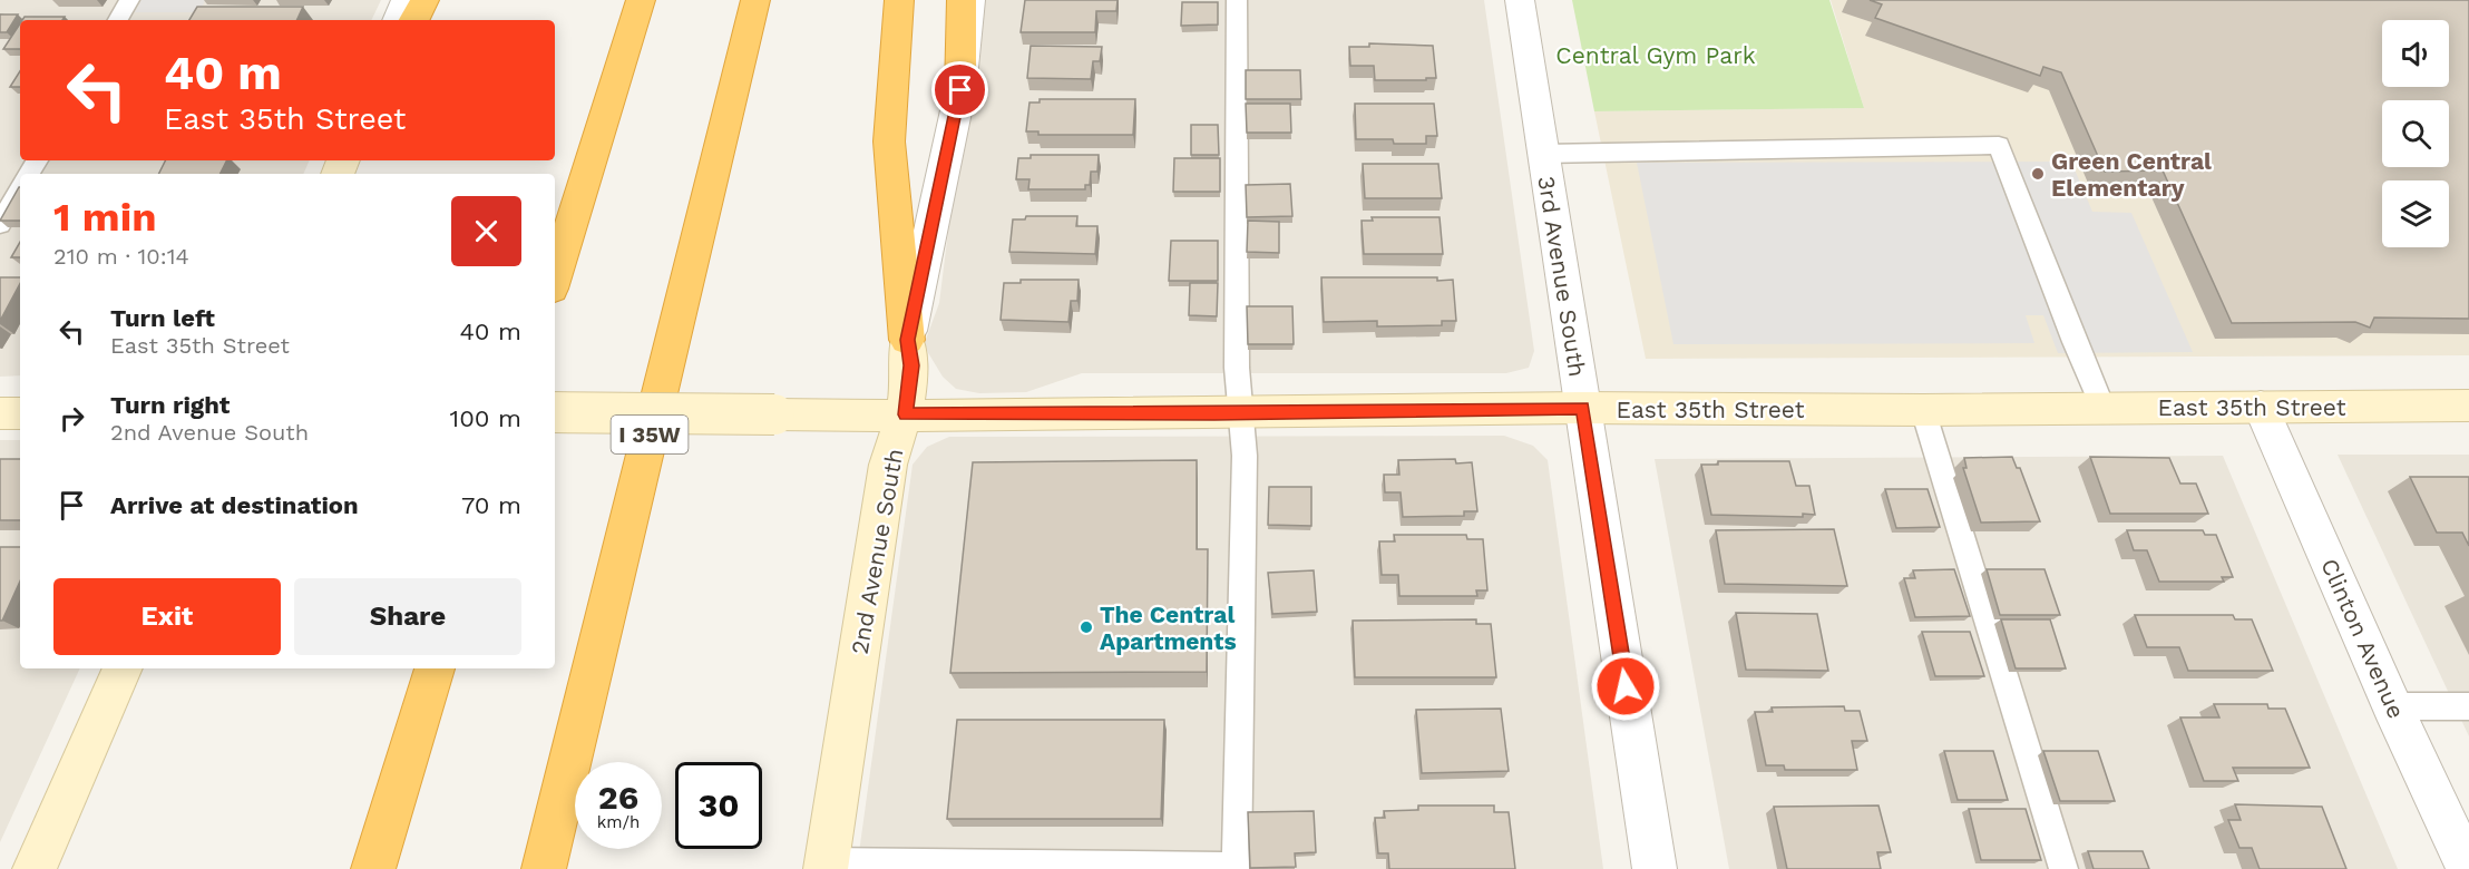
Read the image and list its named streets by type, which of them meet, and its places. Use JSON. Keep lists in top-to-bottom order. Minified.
{"streets":{"highway":["I 35W"],"street":["3rd Avenue South","East 35th Street","2nd Avenue South","Clinton Avenue"]},"crossings":[["3rd Avenue South","East 35th Street"],["East 35th Street","2nd Avenue South"],["East 35th Street","Clinton Avenue"]],"parks":["Central Gym Park"],"places":["Green Central Elementary","The Central Apartments"],"page":{"turn":["40 m","East 35th Street"],"heading":["1 min","210 m · 10:14"],"list":[{"name":"Turn left","note":"East 35th Street","value":"40 m"},{"name":"Turn right","note":"2nd Avenue South","value":"100 m"},{"name":"Arrive at destination","value":"70 m"}],"buttons":["Exit","Share"],"speed":"26 km/h","limit":"30"}}
